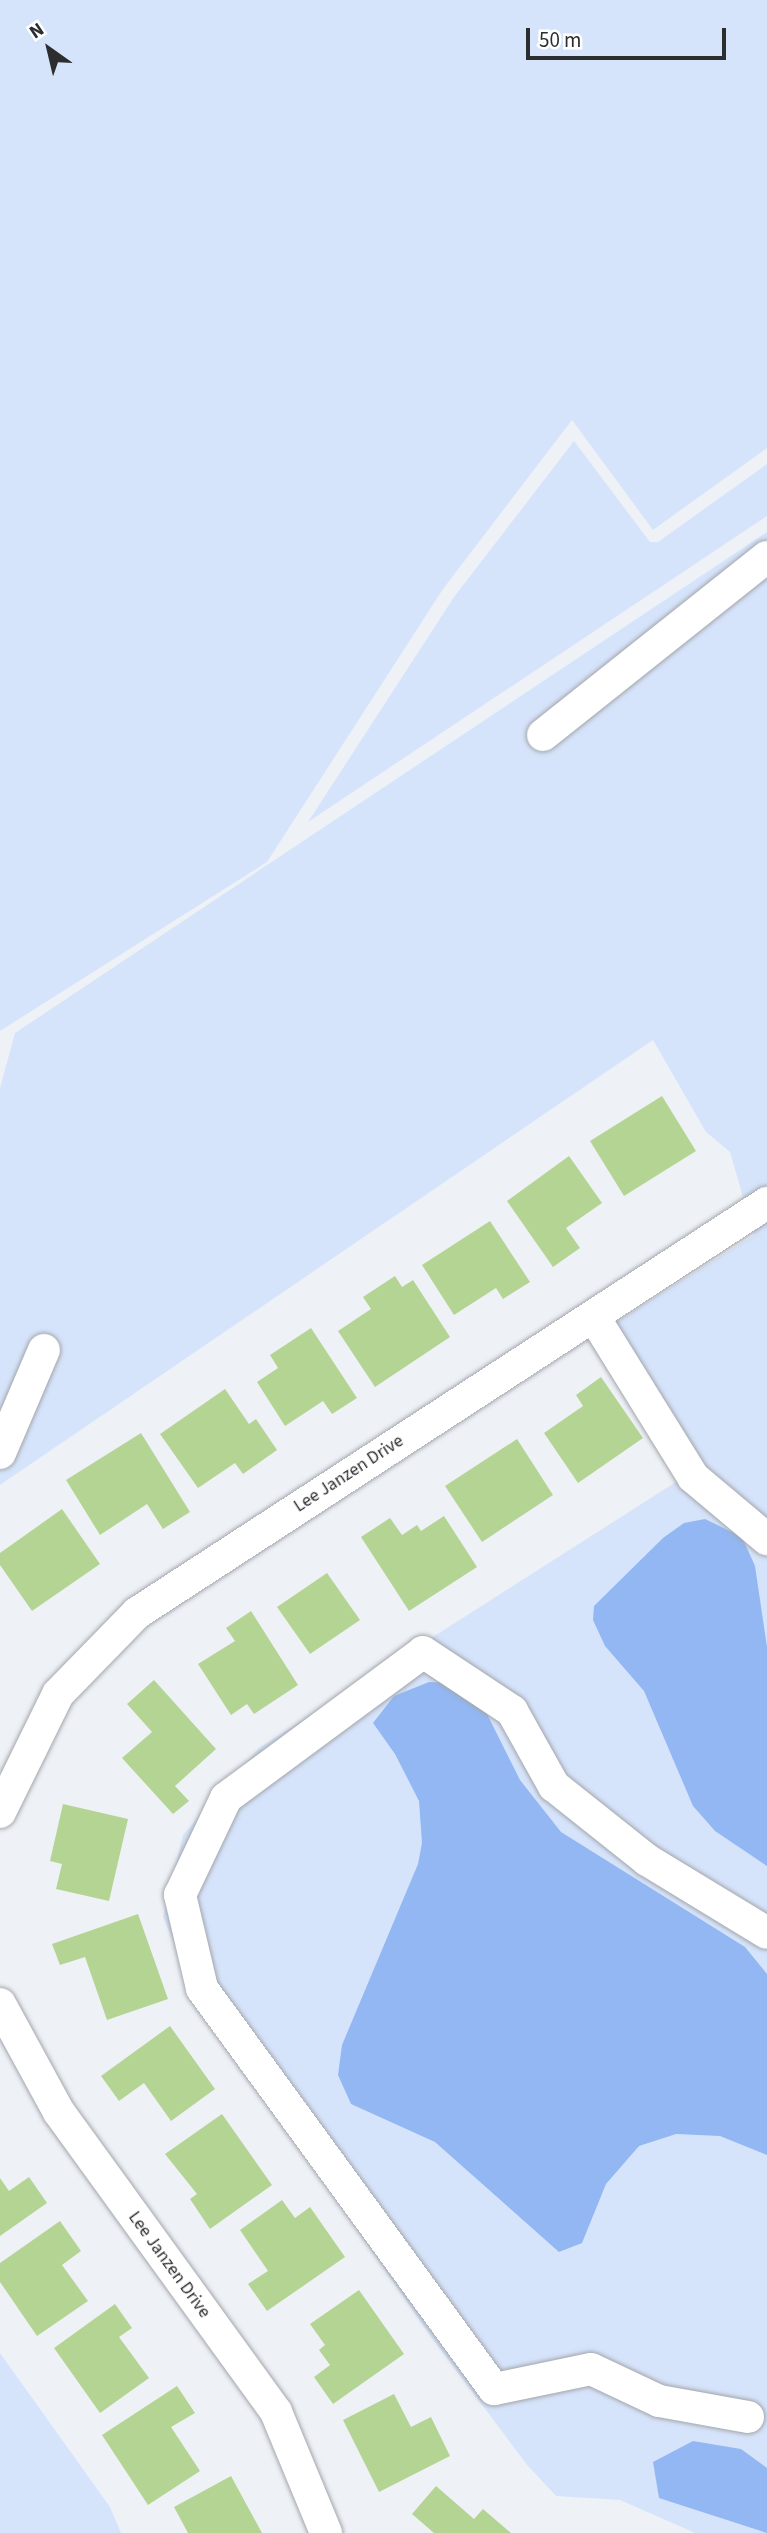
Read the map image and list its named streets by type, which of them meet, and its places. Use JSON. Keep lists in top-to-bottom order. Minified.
{"streets":{"street":["Lee Janzen Drive"]},"scale_bar":"50 m","north":"top left"}
